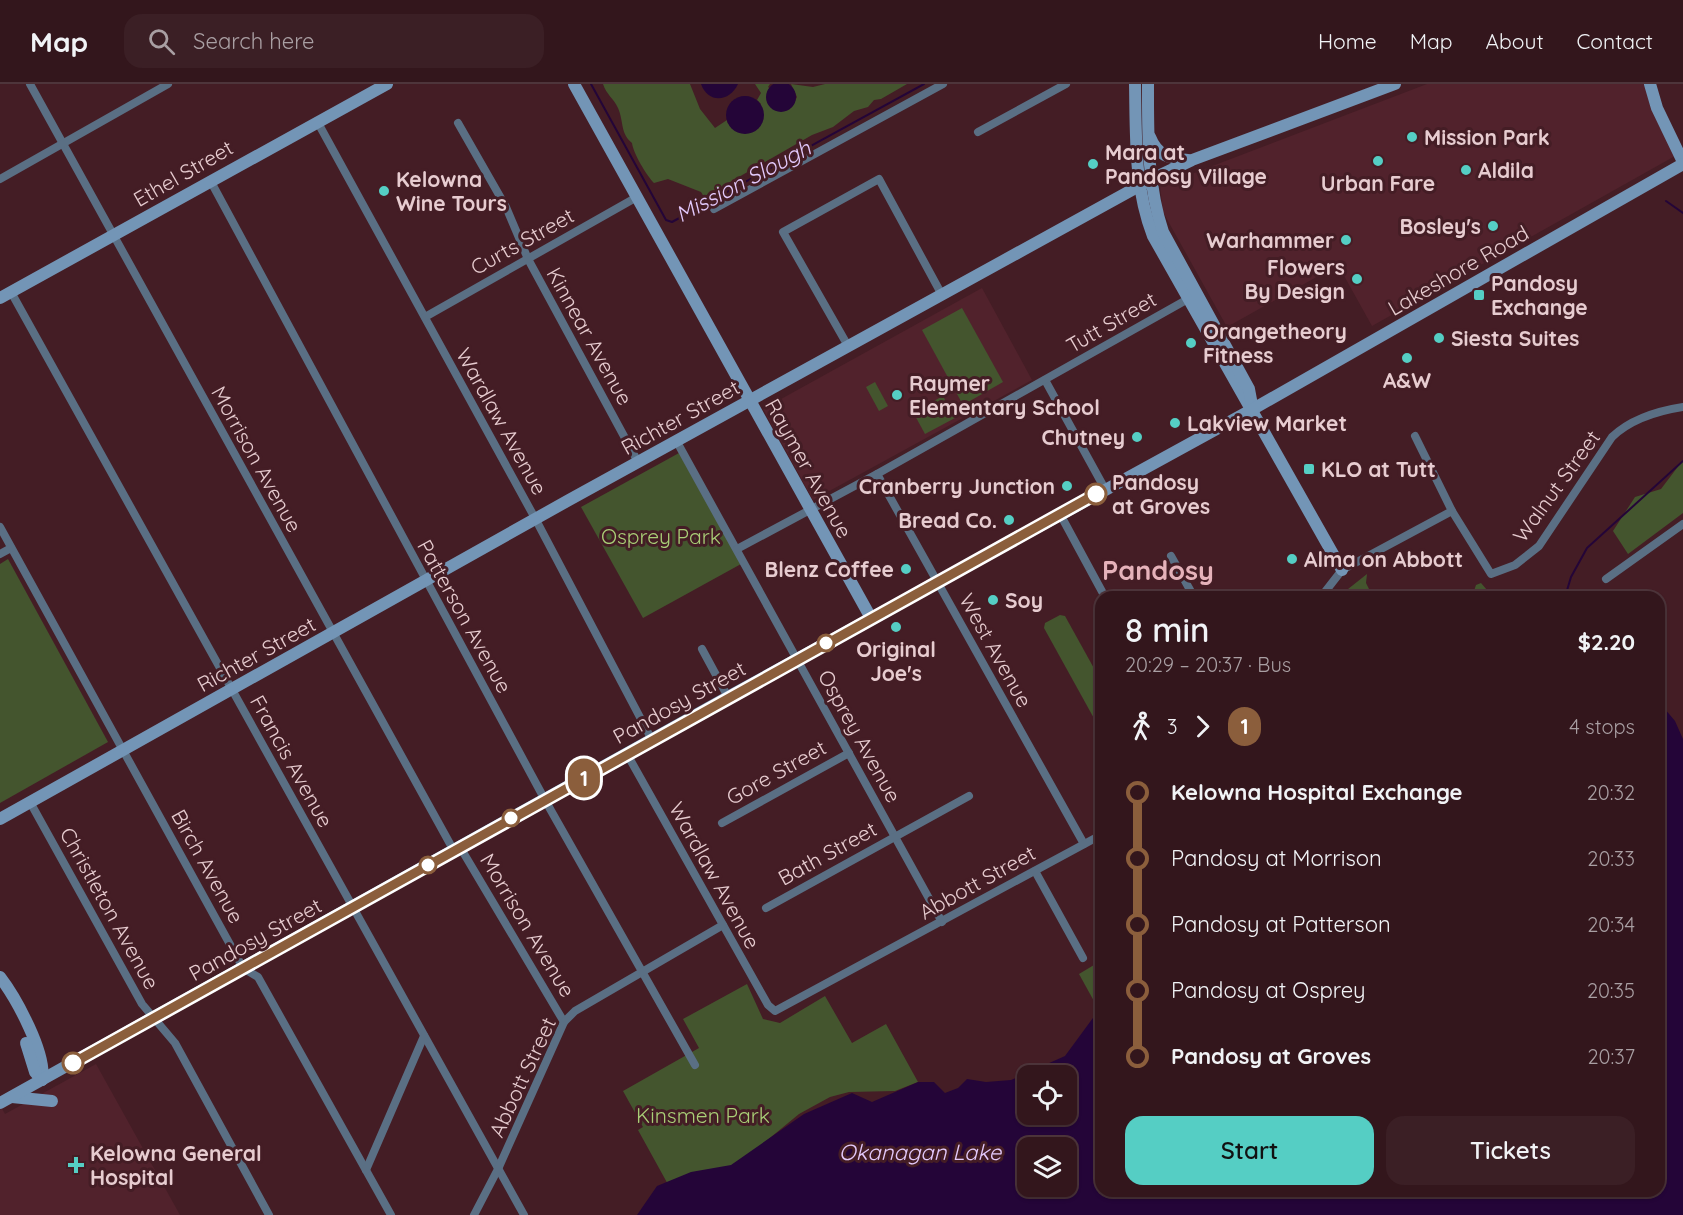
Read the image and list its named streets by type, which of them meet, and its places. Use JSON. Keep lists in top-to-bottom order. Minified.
{"streets":{"street":["Ethel Street","Curts Street","Lakeshore Road","Tutt Street","Kinnear Avenue","Richter Street","Wardlaw Avenue","Morrison Avenue","Raymer Avenue","Walnut Street","Patterson Avenue","West Avenue","Pandosy Street","Osprey Avenue","Francis Avenue","Gore Street","Bath Street","Birch Avenue","Abbott Street","Christleton Avenue"]},"crossings":[["Ethel Street","Wardlaw Avenue"],["Ethel Street","Morrison Avenue"],["Ethel Street","Patterson Avenue"],["Ethel Street","Francis Avenue"],["Curts Street","Kinnear Avenue"],["Curts Street","Wardlaw Avenue"],["Curts Street","Raymer Avenue"],["Lakeshore Road","Pandosy Street"],["Tutt Street","Raymer Avenue"],["Tutt Street","West Avenue"],["Tutt Street","Osprey Avenue"],["Kinnear Avenue","Richter Street"],["Richter Street","Wardlaw Avenue"],["Richter Street","Morrison Avenue"],["Richter Street","Raymer Avenue"],["Richter Street","Patterson Avenue"],["Richter Street","Osprey Avenue"],["Richter Street","Francis Avenue"],["Richter Street","Birch Avenue"],["Richter Street","Christleton Avenue"],["Wardlaw Avenue","Pandosy Street"],["Wardlaw Avenue","Abbott Street"],["Morrison Avenue","Pandosy Street"],["Morrison Avenue","Abbott Street"],["Raymer Avenue","Pandosy Street"],["Patterson Avenue","Pandosy Street"],["Patterson Avenue","Abbott Street"],["West Avenue","Pandosy Street"],["West Avenue","Abbott Street"],["Pandosy Street","Osprey Avenue"],["Pandosy Street","Francis Avenue"],["Pandosy Street","Birch Avenue"],["Pandosy Street","Christleton Avenue"],["Osprey Avenue","Gore Street"],["Osprey Avenue","Bath Street"],["Osprey Avenue","Abbott Street"],["Francis Avenue","Abbott Street"]],"districts":["Pandosy"],"water":["Mission Slough","Okanagan Lake"],"parks":["Osprey Park","Kinsmen Park"],"places":{"other":["Mission Park","Urban Fare","Mara at Pandosy Village","Aldila","Kelowna Wine Tours","Bosley's","Warhammer","Flowers By Design","Siesta Suites","Orangetheory Fitness","A&W","Raymer Elementary School","Lakview Market","Chutney","Cranberry Junction","Pandosy at Groves","Bread Co.","Alma on Abbott","Blenz Coffee","Soy","Original Joe's"],"transit":["Pandosy Exchange","KLO at Tutt"],"health":["Kelowna General Hospital"]},"lines":["bus line 1"],"page":{"header":"Map","search":"Search here","nav":["Home","Map","About","Contact"],"on_map":"1","heading":["8 min","20:29 – 20:37 · Bus","$2.20"],"legs":["3","1","4 stops"],"list":[{"name":"Kelowna Hospital Exchange","value":"20:32"},{"name":"Pandosy at Morrison","value":"20:33"},{"name":"Pandosy at Patterson","value":"20:34"},{"name":"Pandosy at Osprey","value":"20:35"},{"name":"Pandosy at Groves","value":"20:37"}],"buttons":["Start","Tickets"]}}
